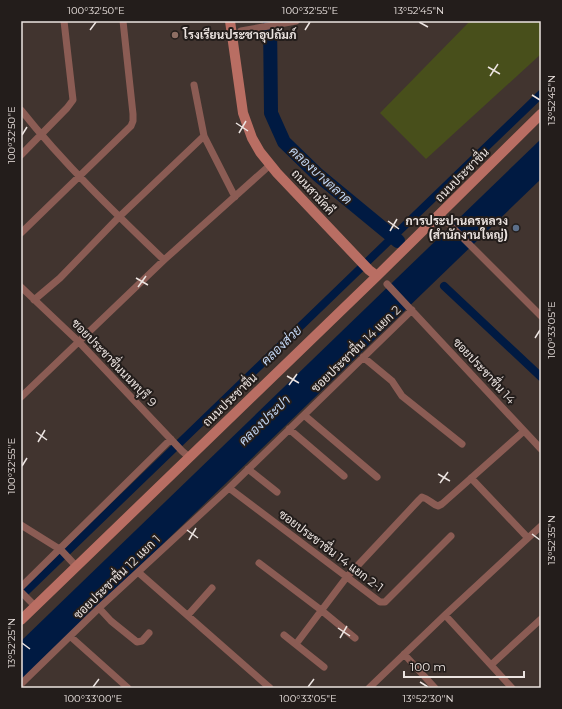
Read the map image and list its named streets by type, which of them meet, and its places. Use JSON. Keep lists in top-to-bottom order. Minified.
{"streets":{"main road":["ถนนประชาชื่น","ถนนสามัคคี"],"street":["ซอยประชาชื่น 14 แยก 2","ซอยประชาชื่นนนทบุรี 9","ซอยประชาชื่น 14","ซอยประชาชื่น 14 แยก 2-1","ซอยประชาชื่น 12 แยก 1"]},"crossings":[["ถนนประชาชื่น","ถนนสามัคคี"],["ถนนประชาชื่น","ซอยประชาชื่นนนทบุรี 9"],["ซอยประชาชื่น 14 แยก 2","ซอยประชาชื่น 14"],["ซอยประชาชื่น 14 แยก 2","ซอยประชาชื่น 14 แยก 2-1"],["ซอยประชาชื่น 14 แยก 2","ซอยประชาชื่น 12 แยก 1"],["ซอยประชาชื่น 14 แยก 2-1","ซอยประชาชื่น 12 แยก 1"]],"water":["คลองบางตลาด","คลองส่วย","คลองประปา"],"places":["โรงเรียนประชาอุปถัมภ์","การประปานครหลวง (สำนักงานใหญ่)"],"scale_bar":"100 m","coordinates":["100°32'50\"E","100°32'55\"E","13°52'45\"N","100°33'05\"E","13°52'35\"N","13°52'25\"N","100°33'00\"E","13°52'30\"N"]}
